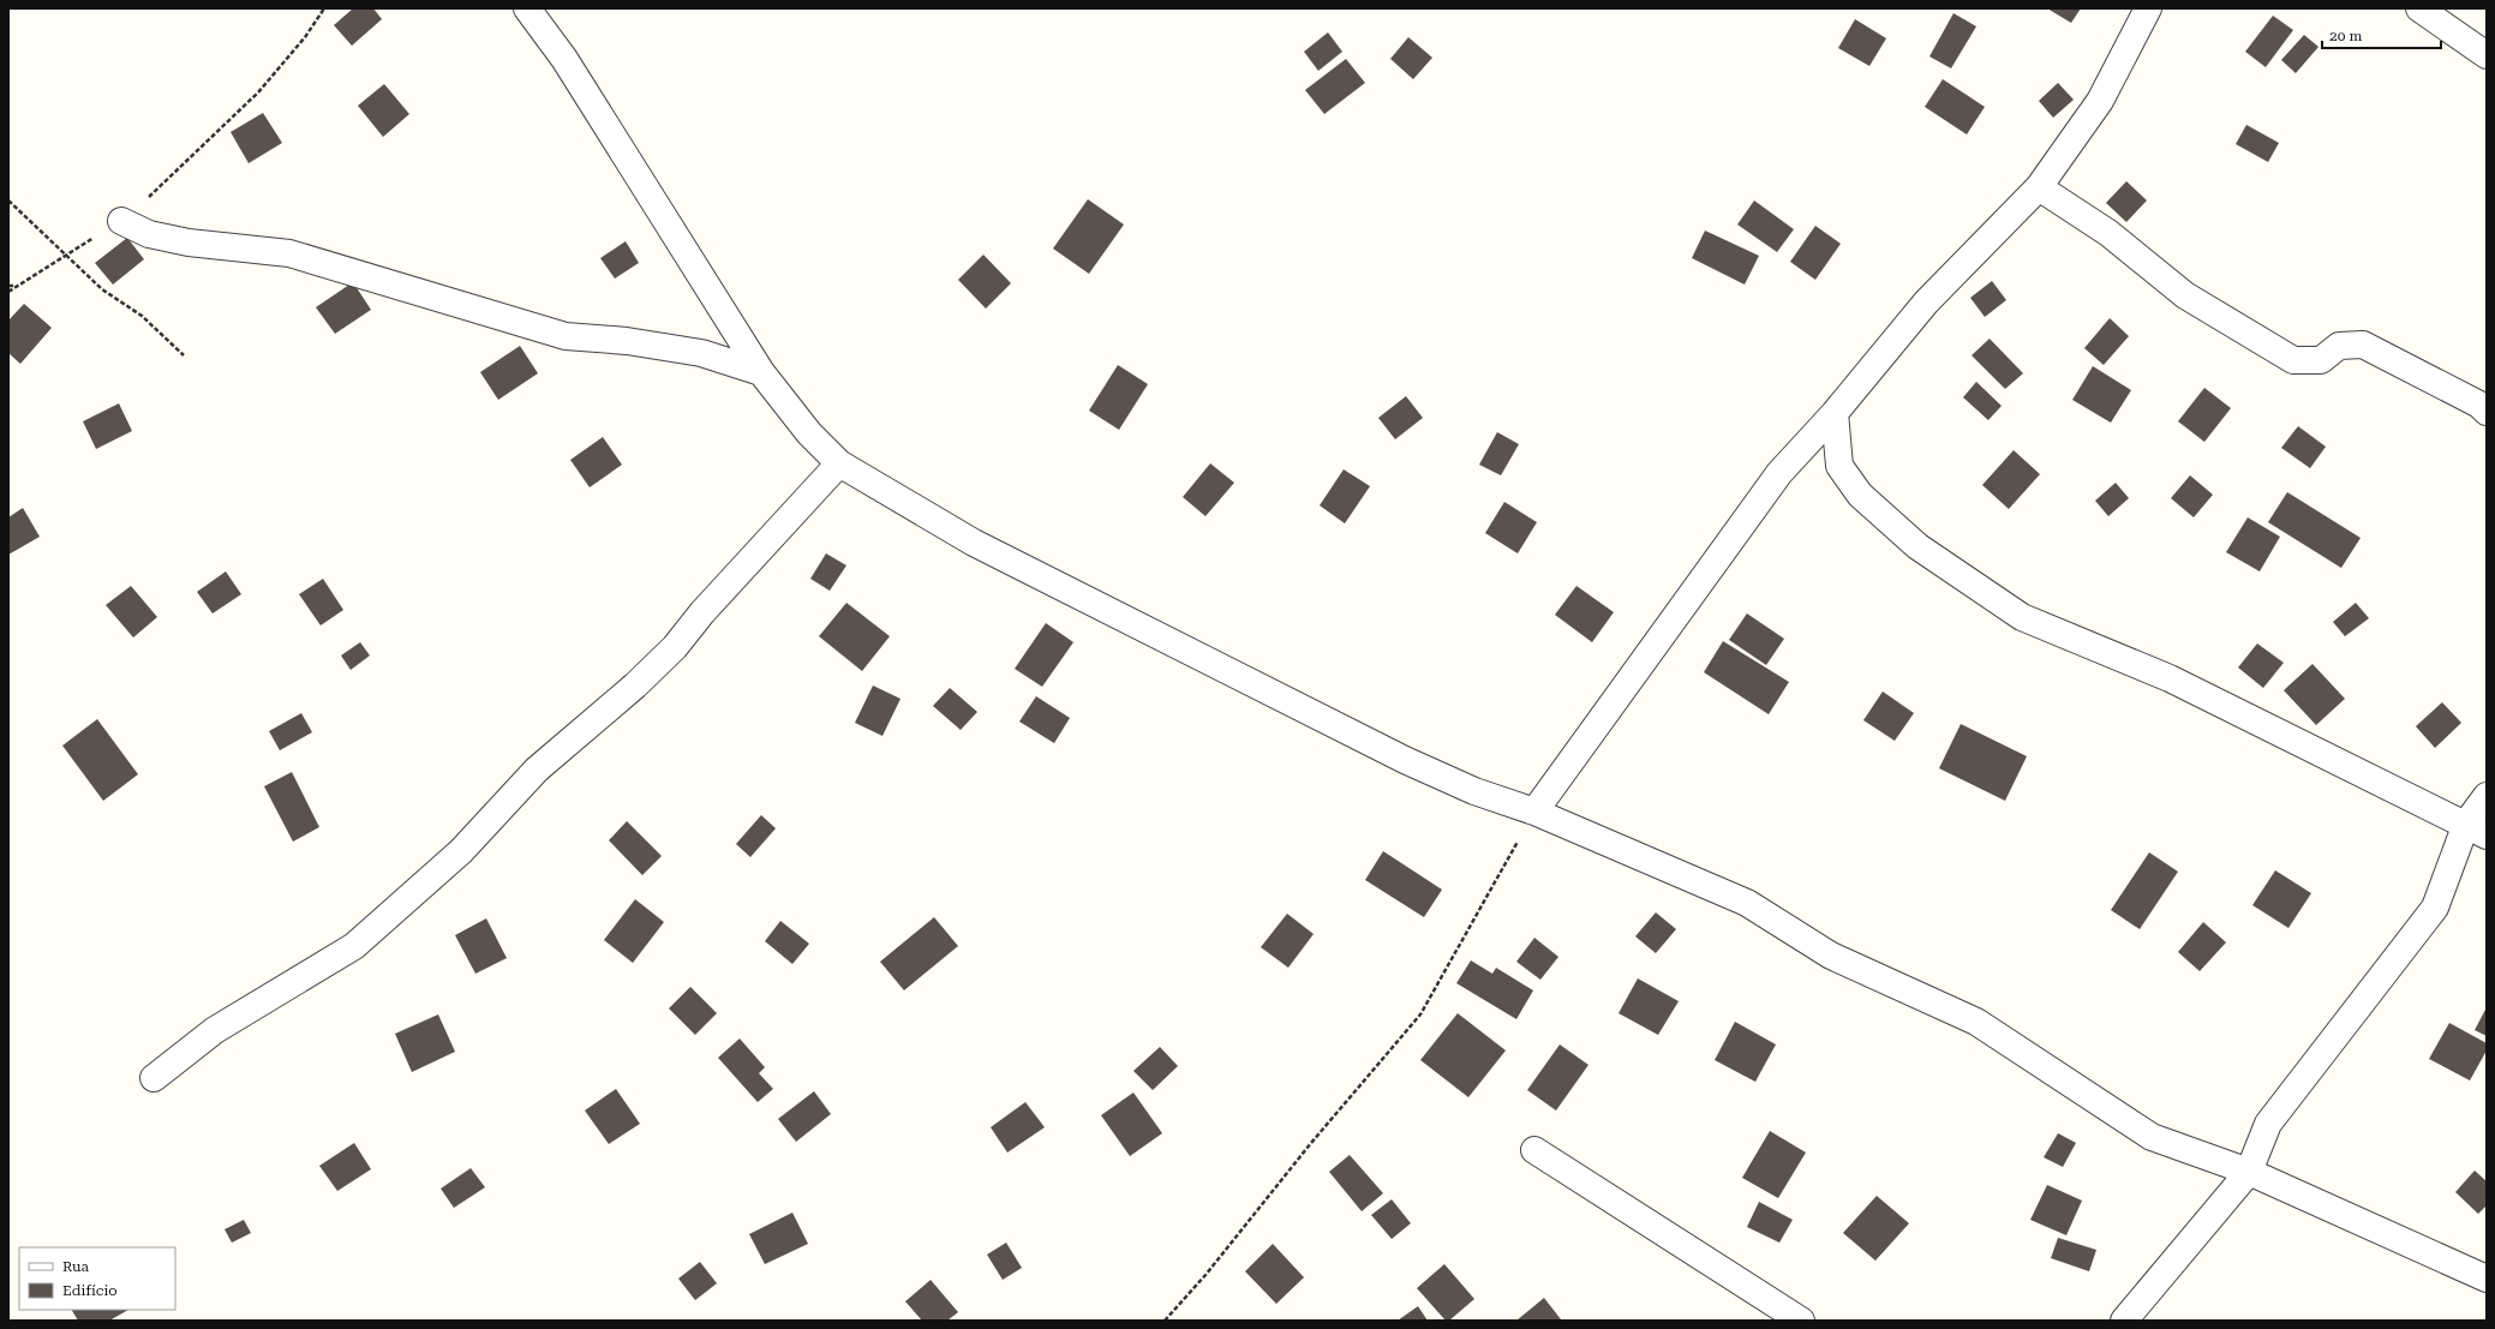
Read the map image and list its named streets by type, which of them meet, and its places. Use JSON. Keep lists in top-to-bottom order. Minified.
{"legend":["Rua","Edifício"],"scale_bar":"20 m"}
